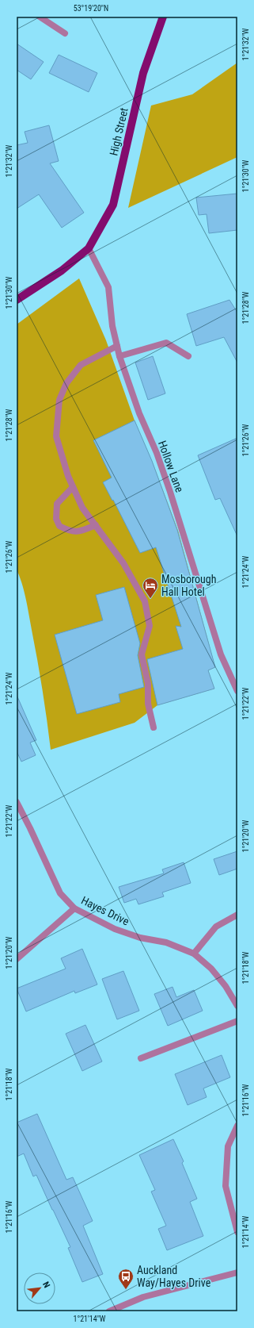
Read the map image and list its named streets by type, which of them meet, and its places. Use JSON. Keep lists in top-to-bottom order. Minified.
{"streets":{"main road":["High Street"],"street":["Hollow Lane","Hayes Drive"]},"crossings":[["High Street","Hollow Lane"]],"places":{"hotel":["Mosborough Hall Hotel"],"bus stop":["Auckland Way/Hayes Drive"]},"north":"top right","coordinates":["53°19'20\"N","1°21'32\"W","1°21'30\"W","1°21'28\"W","1°21'26\"W","1°21'24\"W","1°21'22\"W","1°21'20\"W","1°21'18\"W","1°21'16\"W","1°21'14\"W"]}
